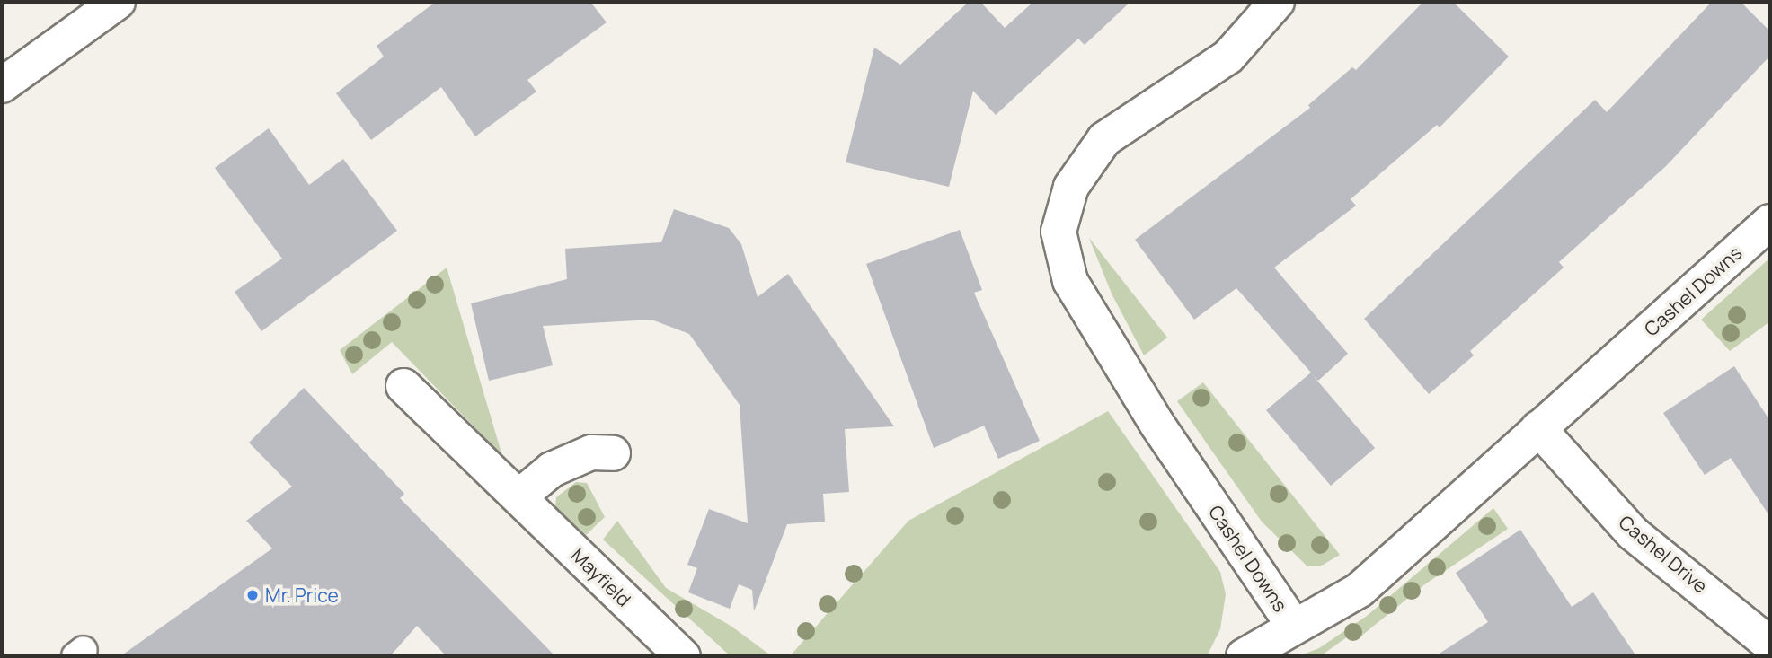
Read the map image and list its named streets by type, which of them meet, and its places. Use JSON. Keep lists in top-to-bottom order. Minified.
{"streets":{"street":["Cashel Downs","Cashel Drive","Mayfield"]},"crossings":[["Cashel Downs","Cashel Drive"]],"places":["Mr. Price"]}
